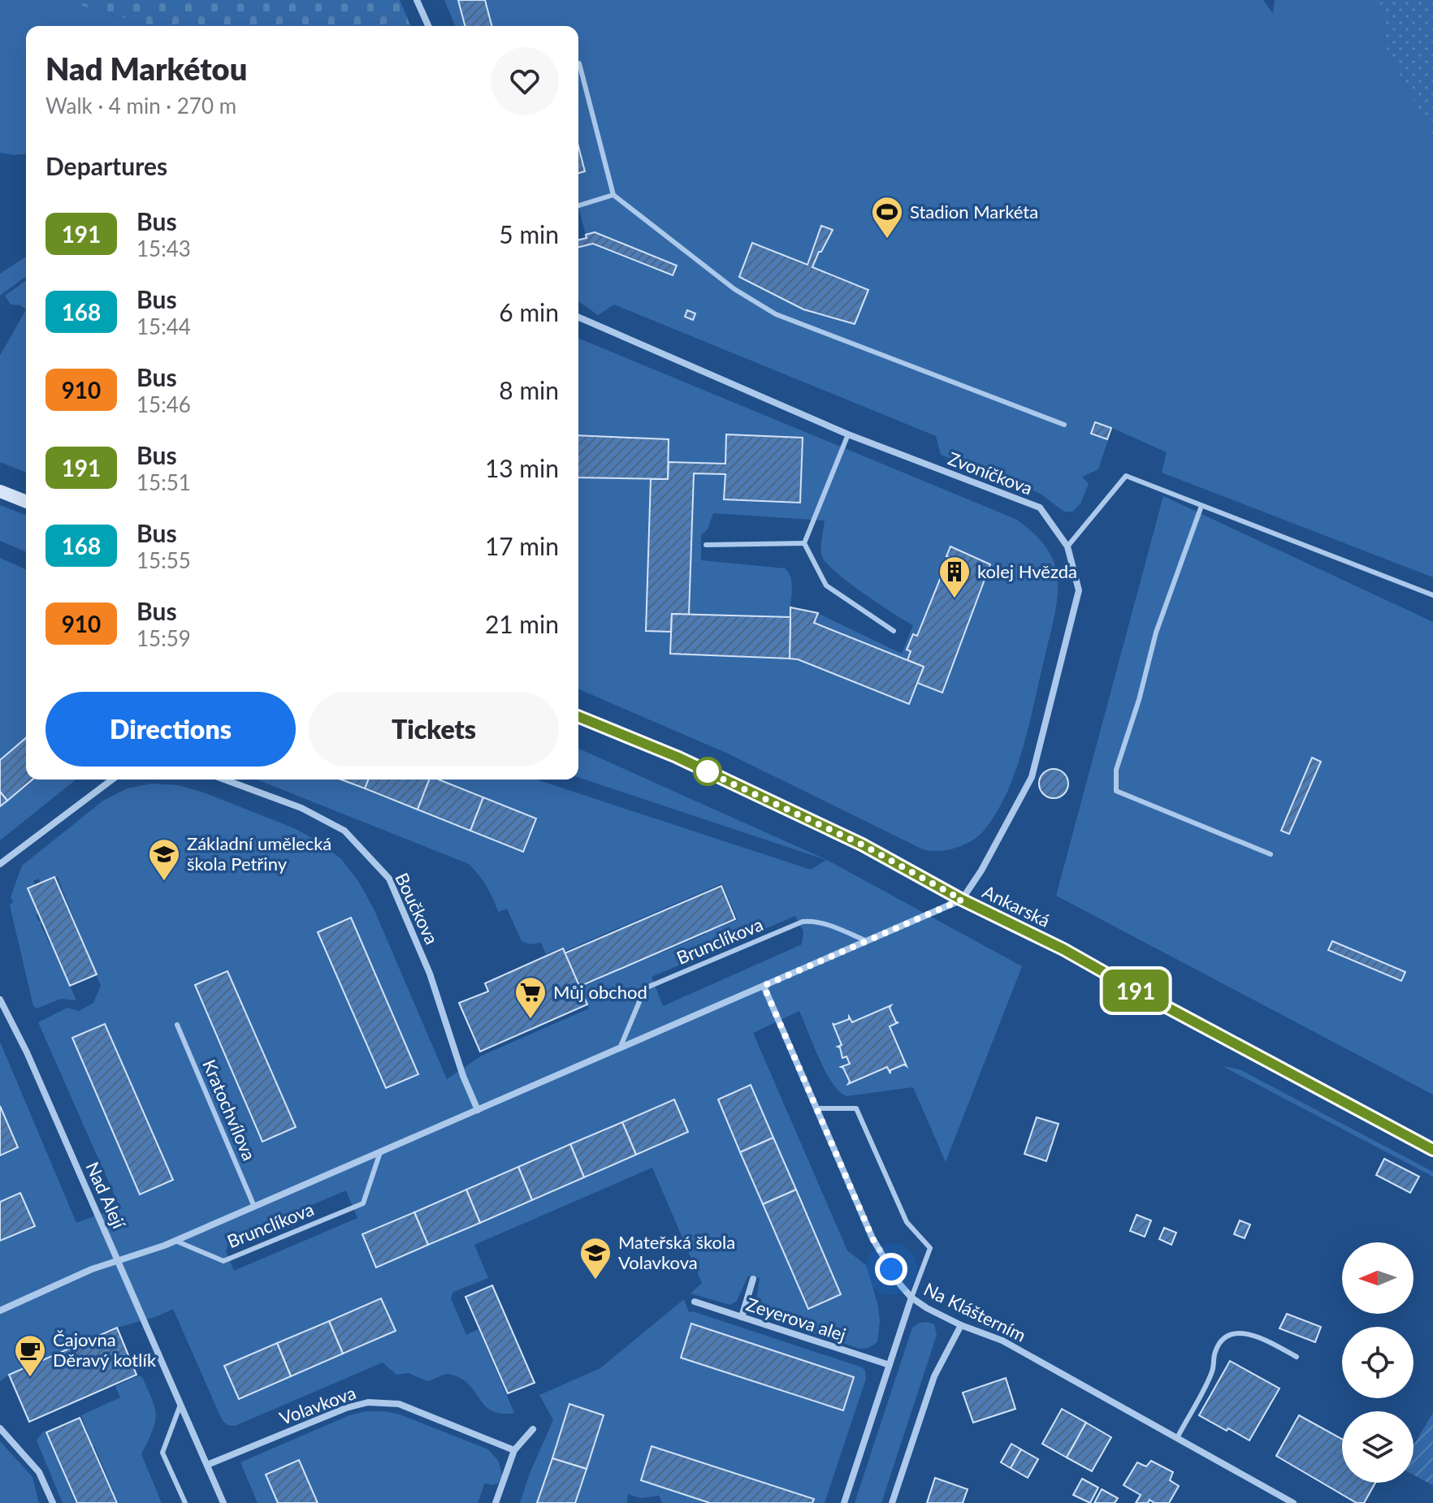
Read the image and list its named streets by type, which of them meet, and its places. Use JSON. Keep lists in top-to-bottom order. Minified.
{"streets":{"street":["Zvoníčkova","Ankarská","Boučkova","Brunclíkova","Nad Alejí","Na Klášterním","Zeyerova alej","Volavkova"],"lane":["Kratochvílova"]},"crossings":[["Zvoníčkova","Ankarská"],["Zvoníčkova","Brunclíkova"],["Ankarská","Brunclíkova"],["Boučkova","Brunclíkova"],["Brunclíkova","Kratochvílova"],["Brunclíkova","Nad Alejí"],["Brunclíkova","Na Klášterním"],["Nad Alejí","Volavkova"]],"places":{"sports":["Stadion Markéta"],"building":["kolej Hvězda"],"school or university":["Základní umělecká škola Petřiny","Mateřská škola Volavkova"],"supermarket":["Můj obchod"],"cafe":["Čajovna Děravý kotlík"]},"lines":["bus line 191"],"north":"left","page":{"on_map":"191","heading":[["Nad Markétou","Walk · 4 min · 270 m"],"Departures"],"list":[{"mark":"191","name":"Bus","note":"15:43","value":"5 min"},{"mark":"168","name":"Bus","note":"15:44","value":"6 min"},{"mark":"910","name":"Bus","note":"15:46","value":"8 min"},{"mark":"191","name":"Bus","note":"15:51","value":"13 min"},{"mark":"168","name":"Bus","note":"15:55","value":"17 min"},{"mark":"910","name":"Bus","note":"15:59","value":"21 min"}],"buttons":["Directions","Tickets"]}}
